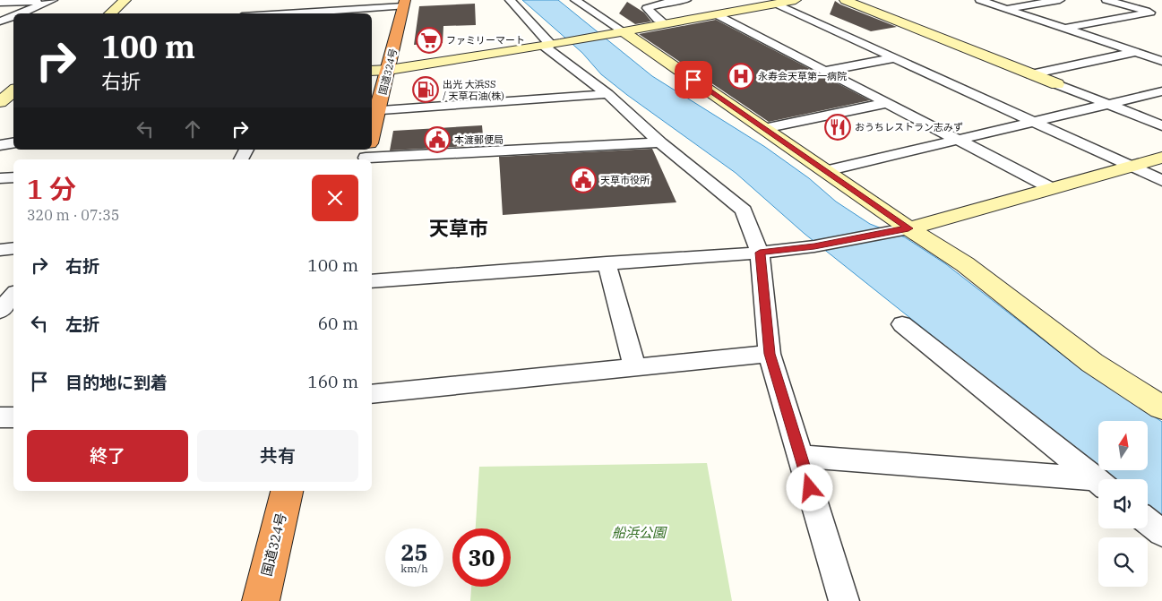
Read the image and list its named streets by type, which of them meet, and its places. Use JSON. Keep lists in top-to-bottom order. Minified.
{"streets":{"highway":["国道324号"]},"districts":["天草市"],"parks":["船浜公園"],"places":{"supermarket":["ファミリーマート"],"hospital":["永寿会天草第一病院"],"fuel station":["出光 大浜SS / 天草石油(株)"],"restaurant":["おうちレストラン志みず"],"public building":["本渡郵便局","天草市役所"]},"north":"top","page":{"turn":["100 m","右折"],"heading":["1 分","320 m · 07:35"],"list":[{"name":"右折","value":"100 m"},{"name":"左折","value":"60 m"},{"name":"目的地に到着","value":"160 m"}],"buttons":["終了","共有"],"speed":"25 km/h","limit":"30"}}
